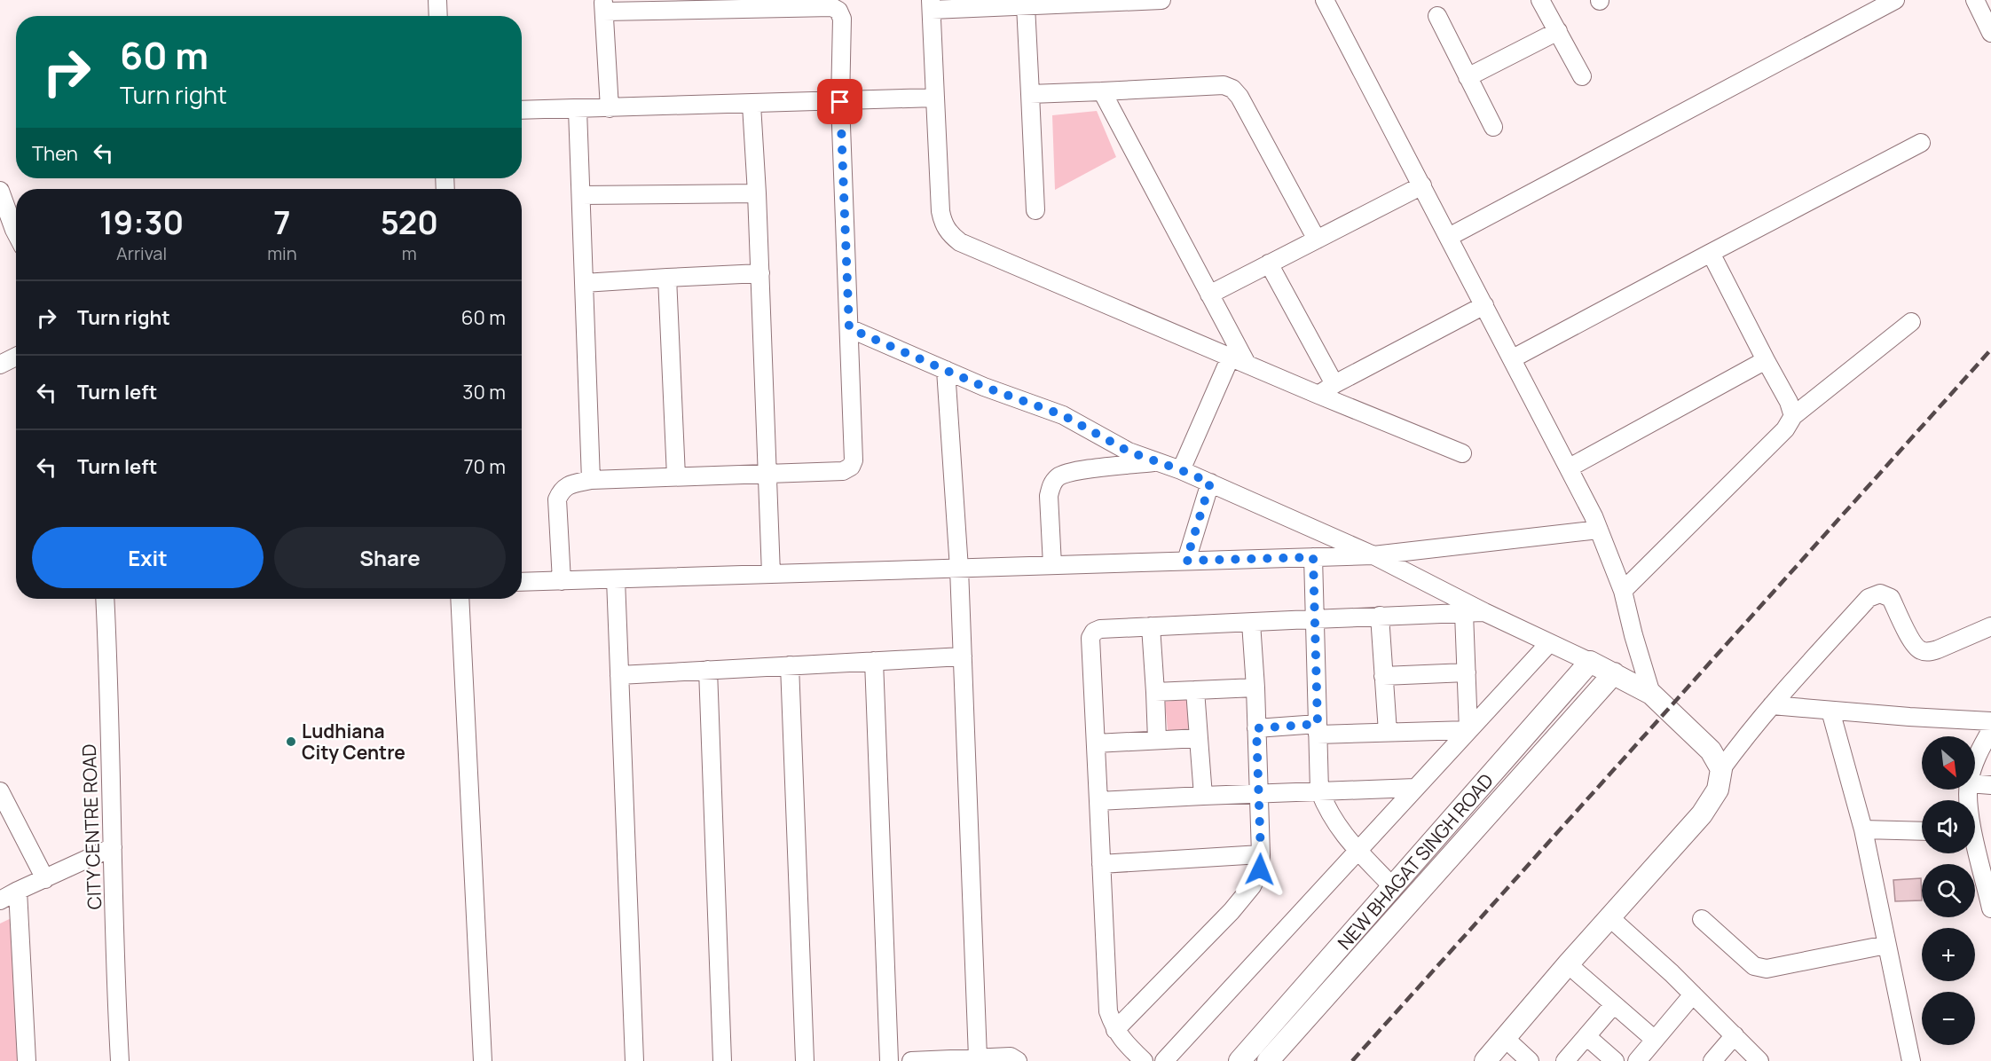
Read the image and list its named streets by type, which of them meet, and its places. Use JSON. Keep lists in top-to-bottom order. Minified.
{"streets":{"street":["CITY CENTRE ROAD","NEW BHAGAT SINGH ROAD"]},"places":["Ludhiana City Centre"],"north":"bottom right","page":{"turn":["60 m","Turn right"],"then":"Then","eta":["19:30","Arrival","7","min","520","m"],"list":[{"name":"Turn right","value":"60 m"},{"name":"Turn left","value":"30 m"},{"name":"Turn left","value":"70 m"}],"buttons":["Exit","Share"],"map_buttons":["+","−"]}}
